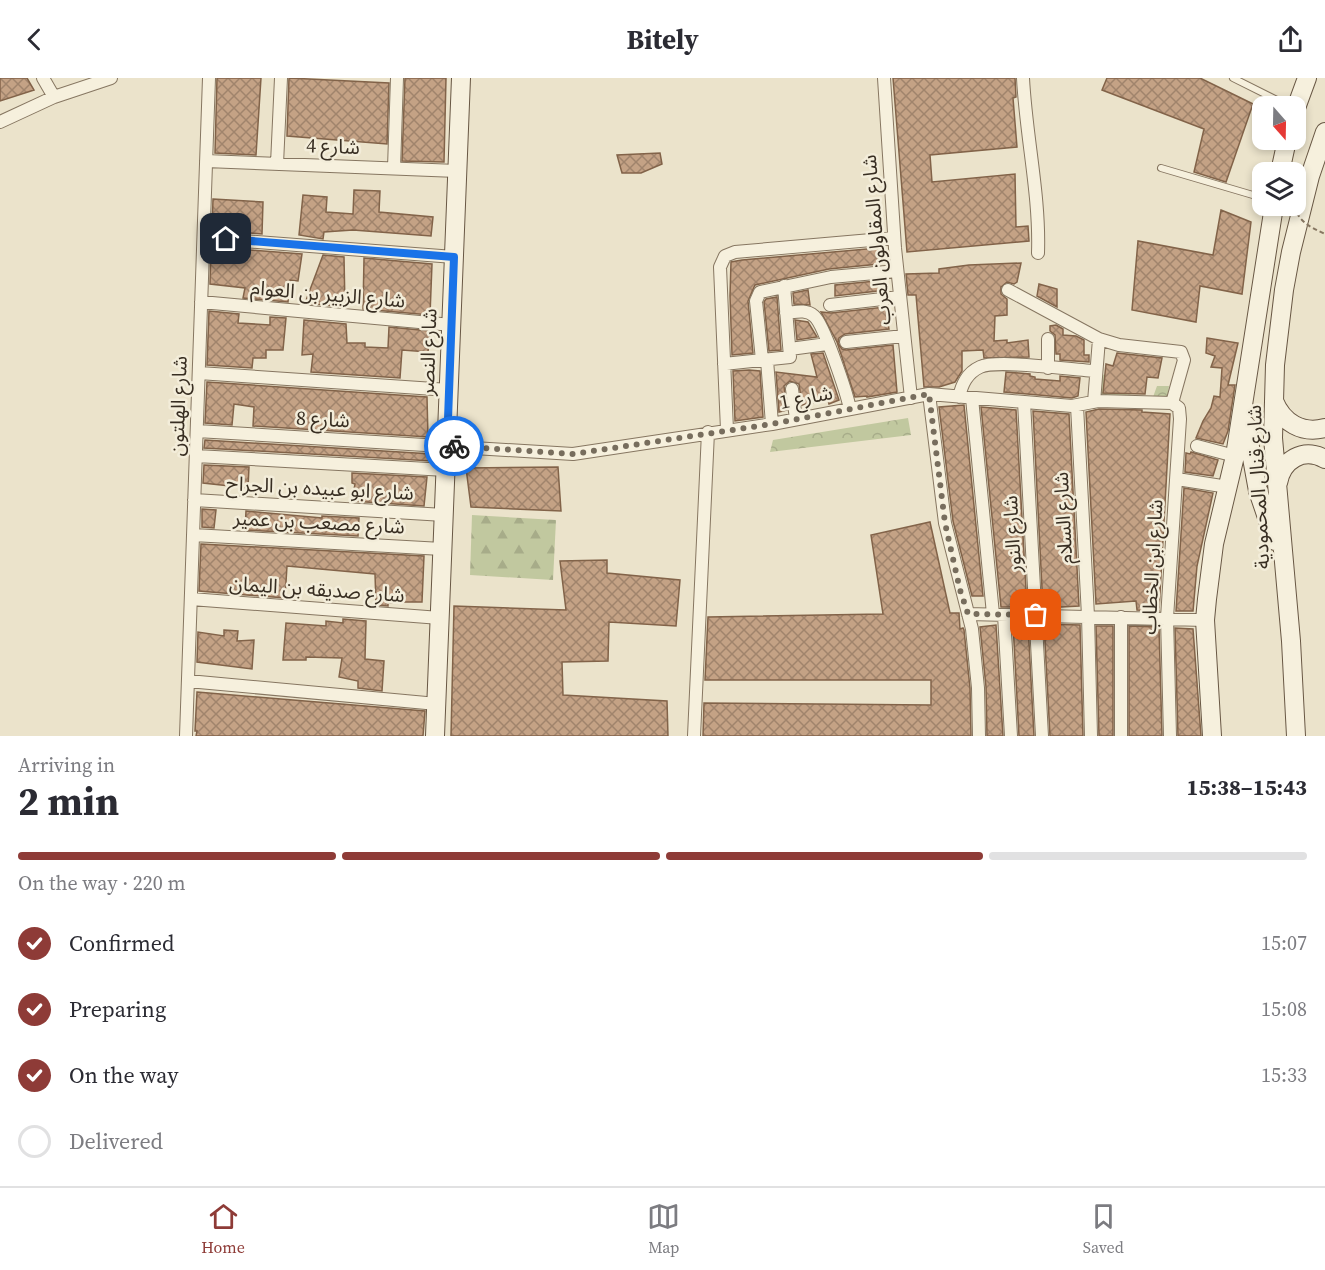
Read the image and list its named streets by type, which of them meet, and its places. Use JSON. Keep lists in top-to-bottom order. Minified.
{"streets":{"main road":["شارع النصر","شارع قنال المحمودية"],"street":["شارع 4","شارع المقاولون العرب","شارع الزبير بن العوام","شارع 1","شارع الهلتون","شارع 8","شارع ابو عبيده بن الجراح","شارع السلام","شارع مصعب بن عمير","شارع النور","شارع ابن الخطاب","شارع صديقه بن اليمان"]},"crossings":[["شارع 4","شارع النصر"],["شارع 4","شارع الهلتون"],["شارع المقاولون العرب","شارع 1"],["شارع الزبير بن العوام","شارع النصر"],["شارع الزبير بن العوام","شارع الهلتون"],["شارع النصر","شارع 1"],["شارع النصر","شارع 8"],["شارع النصر","شارع ابو عبيده بن الجراح"],["شارع النصر","شارع مصعب بن عمير"],["شارع النصر","شارع صديقه بن اليمان"],["شارع 1","شارع 8"],["شارع 1","شارع السلام"],["شارع 1","شارع النور"],["شارع 1","شارع ابن الخطاب"],["شارع الهلتون","شارع 8"],["شارع الهلتون","شارع ابو عبيده بن الجراح"],["شارع الهلتون","شارع مصعب بن عمير"],["شارع الهلتون","شارع صديقه بن اليمان"]],"north":"bottom","page":{"header":"Bitely","heading":["2 min","Arriving in","15:38–15:43"],"bar":"On the way · 220 m","list":[["Confirmed","15:07"],["Preparing","15:08"],["On the way","15:33"],"Delivered"],"tabs":["Home","Map","Saved"]}}
